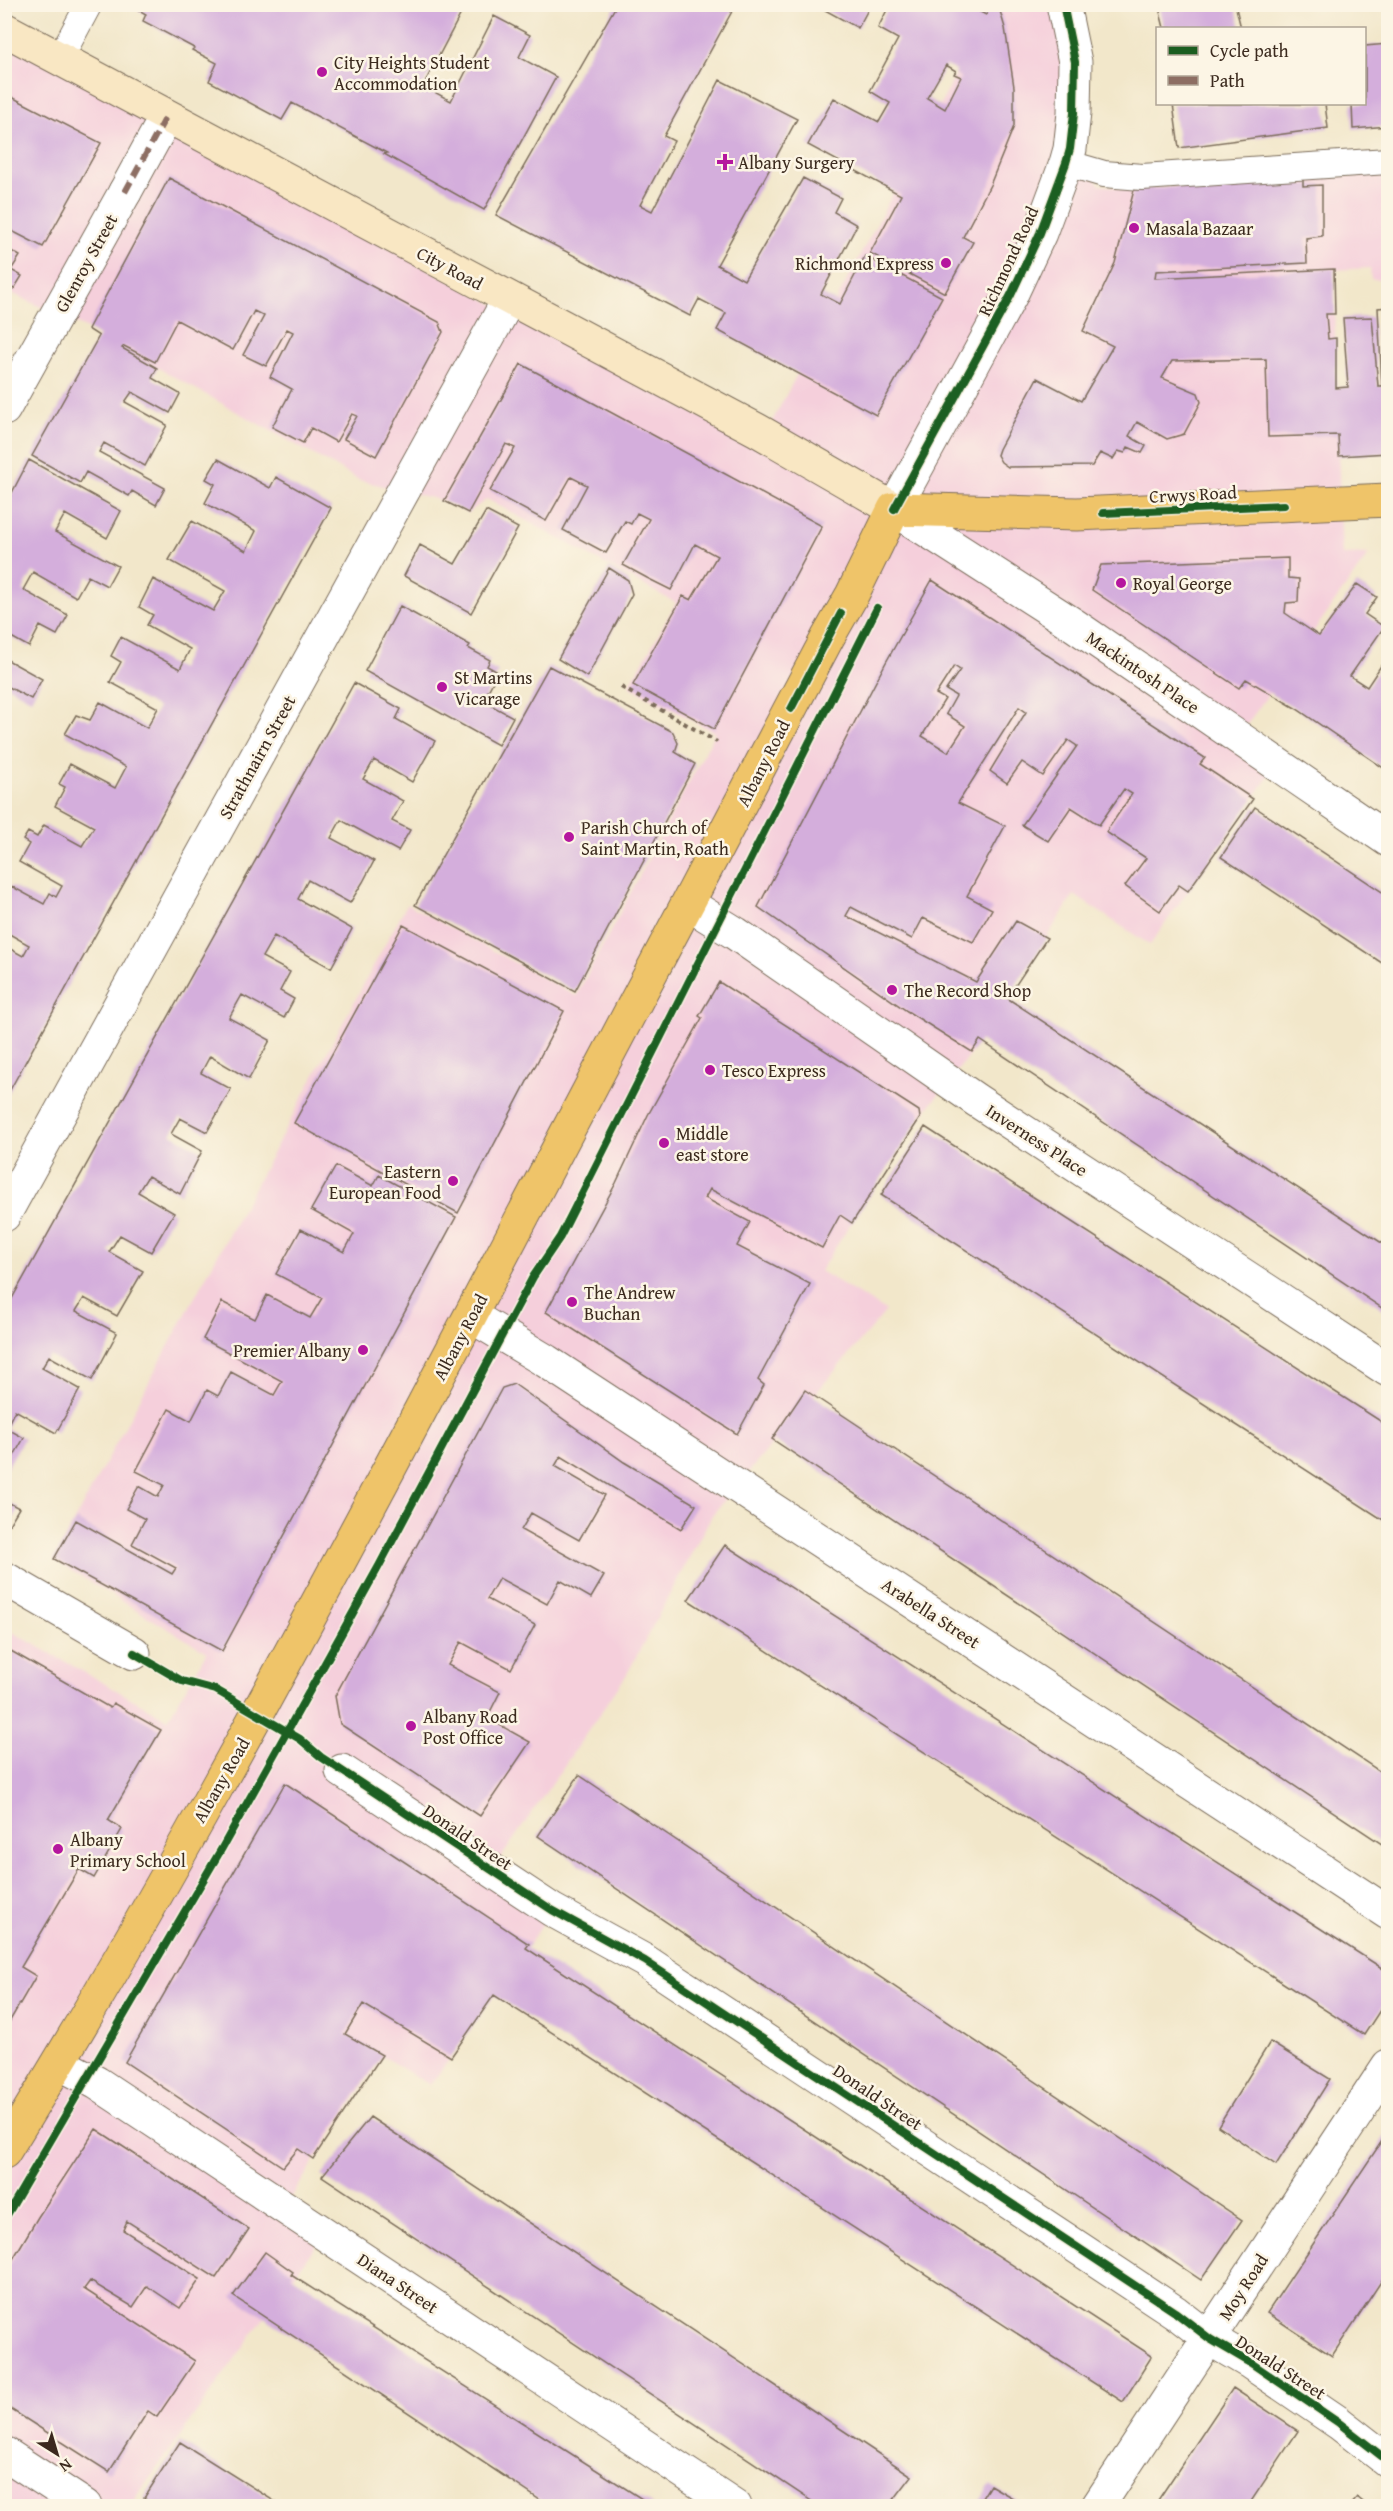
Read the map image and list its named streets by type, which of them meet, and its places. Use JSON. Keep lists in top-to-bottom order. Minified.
{"streets":{"main road":["City Road","Crwys Road","Albany Road"],"street":["Richmond Road","Glenroy Street","Mackintosh Place","Strathnairn Street","Inverness Place","Arabella Street","Donald Street","Diana Street","Moy Road"]},"crossings":[["Richmond Road","City Road"],["Richmond Road","Crwys Road"],["Richmond Road","Mackintosh Place"],["Richmond Road","Albany Road"],["Glenroy Street","City Road"],["City Road","Crwys Road"],["City Road","Mackintosh Place"],["City Road","Strathnairn Street"],["City Road","Albany Road"],["Crwys Road","Mackintosh Place"],["Crwys Road","Albany Road"],["Mackintosh Place","Albany Road"],["Albany Road","Inverness Place"],["Albany Road","Arabella Street"],["Albany Road","Diana Street"],["Donald Street","Moy Road"]],"places":{"other":["City Heights Student Accommodation","Masala Bazaar","Richmond Express","Royal George","St Martins Vicarage","Parish Church of Saint Martin, Roath","The Record Shop","Tesco Express","Middle east store","Eastern European Food","The Andrew Buchan","Premier Albany","Albany Road Post Office","Albany Primary School"],"health":["Albany Surgery"]},"legend":["Cycle path","Path"],"north":"bottom right"}
